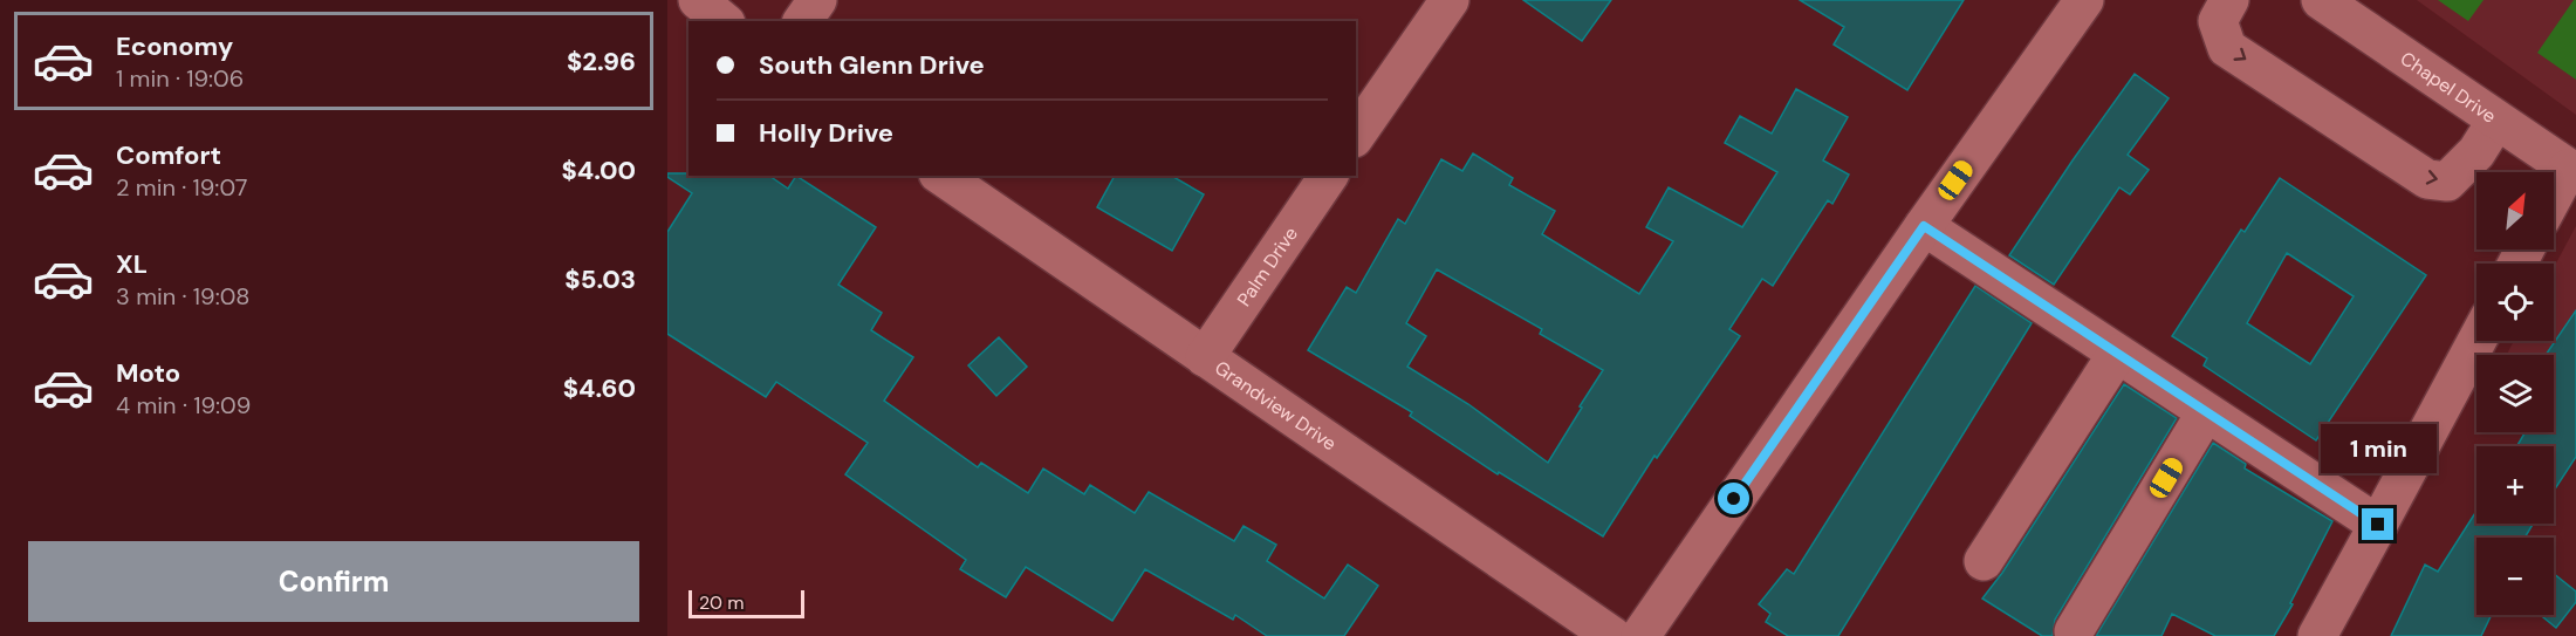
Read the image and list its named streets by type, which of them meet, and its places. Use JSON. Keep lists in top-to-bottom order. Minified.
{"streets":{"street":["Chapel Drive","Palm Drive","Grandview Drive"]},"crossings":[["Palm Drive","Grandview Drive"]],"scale_bar":"20 m","north":"top right","page":{"list":[{"name":"Economy","note":"1 min · 19:06","value":"$2.96"},{"name":"Comfort","note":"2 min · 19:07","value":"$4.00"},{"name":"XL","note":"3 min · 19:08","value":"$5.03"},{"name":"Moto","note":"4 min · 19:09","value":"$4.60"}],"banner":["South Glenn Drive","Holly Drive"],"map_buttons":["+","−"],"bubble":"1 min","buttons":"Confirm","scale":"20 m"}}
